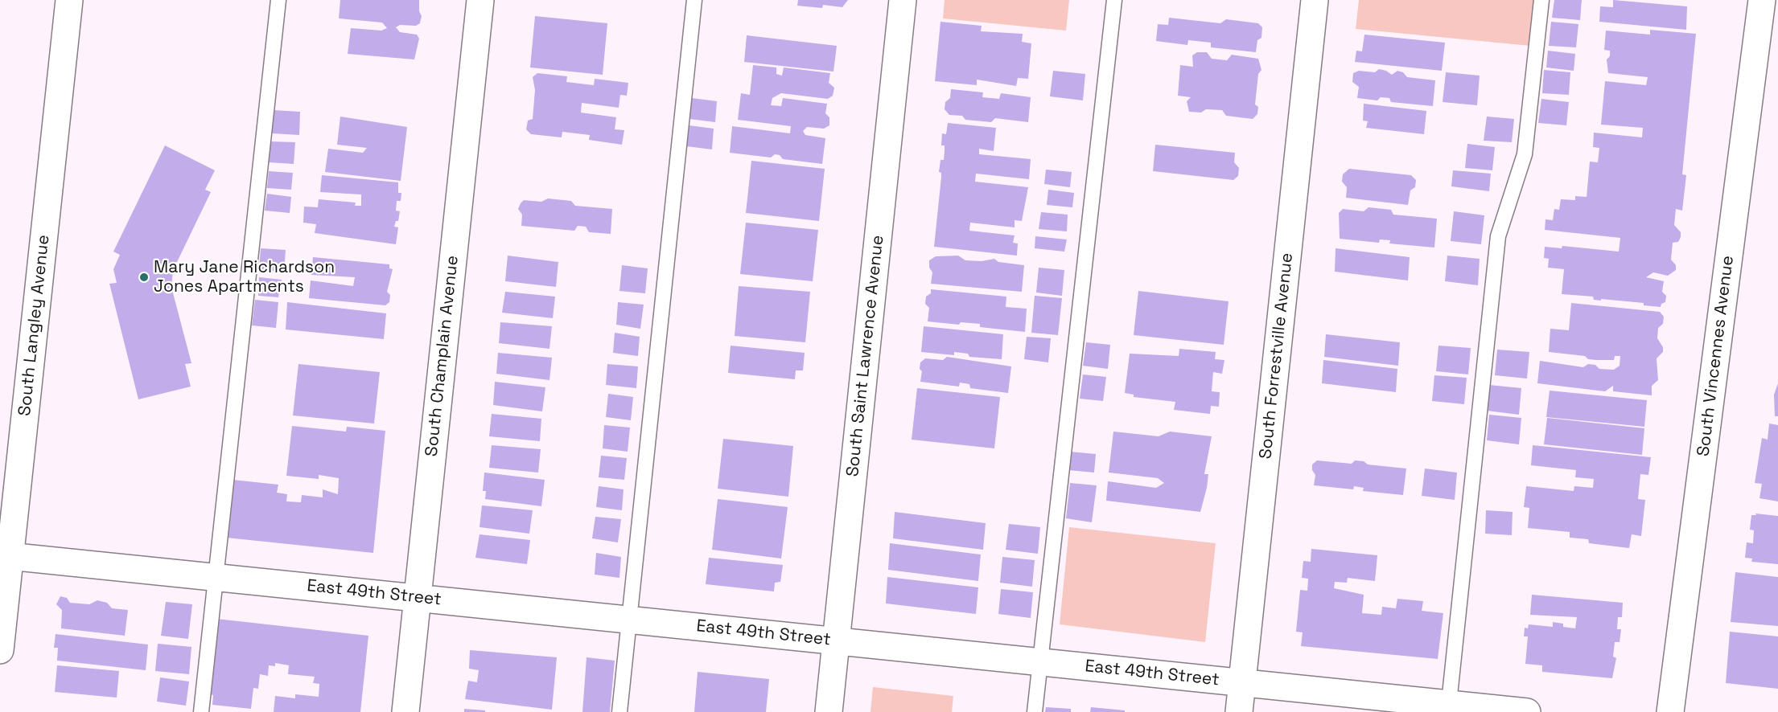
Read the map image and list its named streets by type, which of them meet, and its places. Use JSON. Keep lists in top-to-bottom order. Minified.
{"streets":{"street":["South Langley Avenue","South Champlain Avenue","South Saint Lawrence Avenue","South Forrestville Avenue","South Vincennes Avenue","East 49th Street"]},"crossings":[["South Langley Avenue","East 49th Street"],["South Champlain Avenue","East 49th Street"],["South Saint Lawrence Avenue","East 49th Street"],["South Forrestville Avenue","East 49th Street"]],"places":["Mary Jane Richardson Jones Apartments"]}
